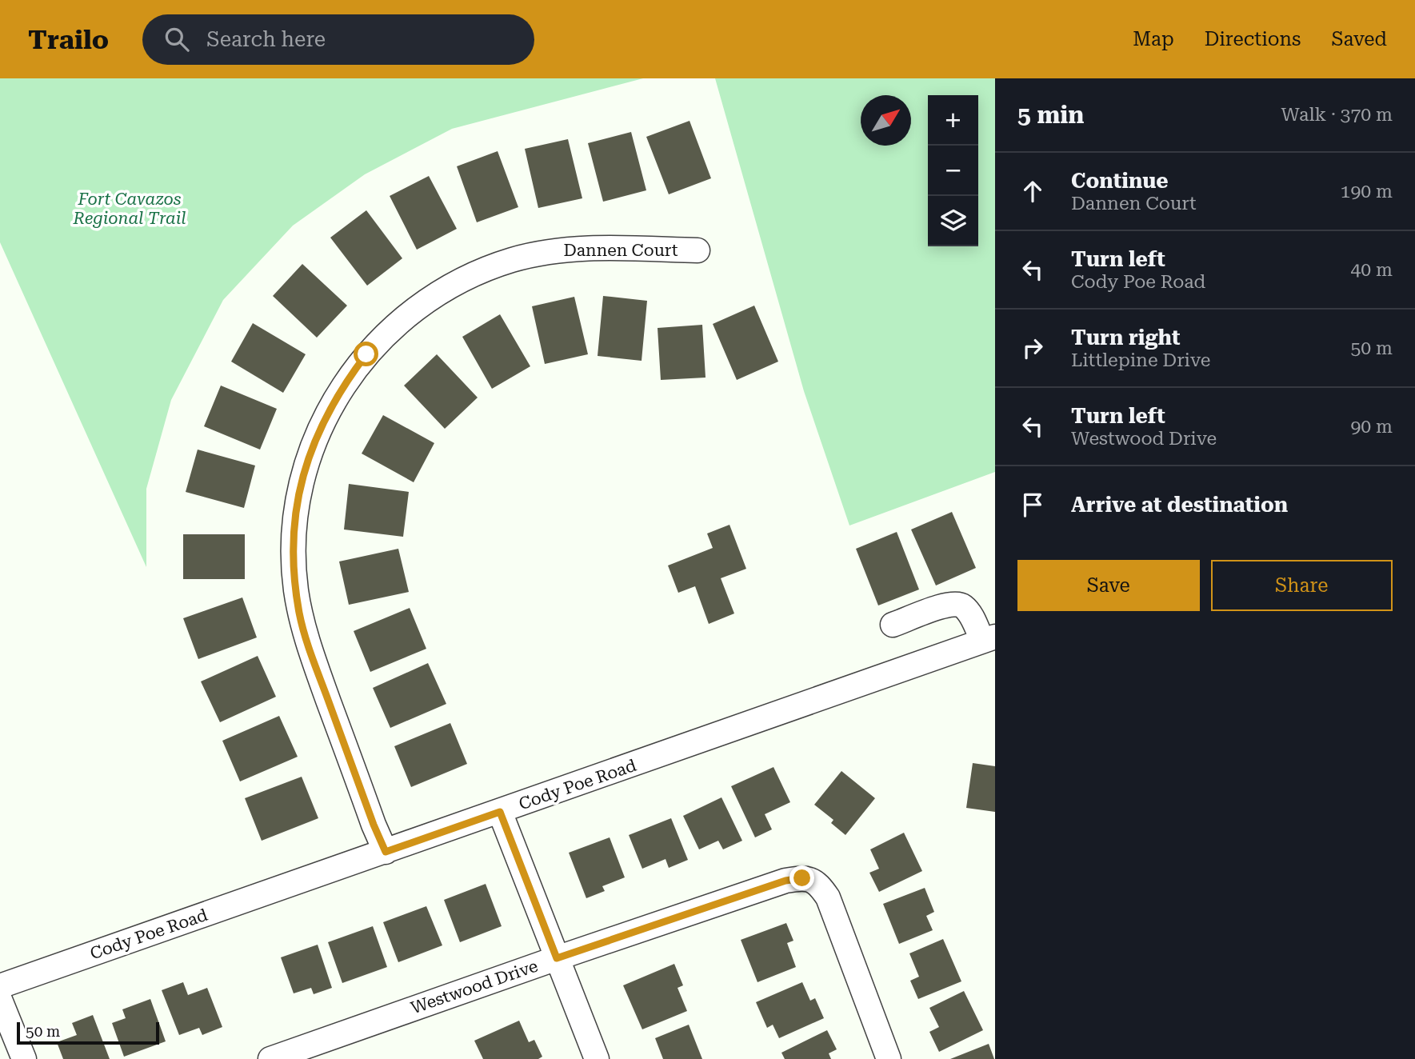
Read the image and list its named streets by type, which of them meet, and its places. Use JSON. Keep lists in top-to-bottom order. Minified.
{"streets":{"street":["Dannen Court","Cody Poe Road","Westwood Drive"]},"crossings":[["Dannen Court","Cody Poe Road"]],"parks":["Fort Cavazos Regional Trail"],"scale_bar":"50 m","north":"top right","page":{"header":"Trailo","search":"Search here","nav":["Map","Directions","Saved"],"heading":["5 min","Walk · 370 m"],"map_buttons":["+","−"],"list":[["Continue","Dannen Court","190 m"],["Turn left","Cody Poe Road","40 m"],["Turn right","Littlepine Drive","50 m"],["Turn left","Westwood Drive","90 m"],"Arrive at destination"],"buttons":["Save","Share"],"scale":"50 m"}}
